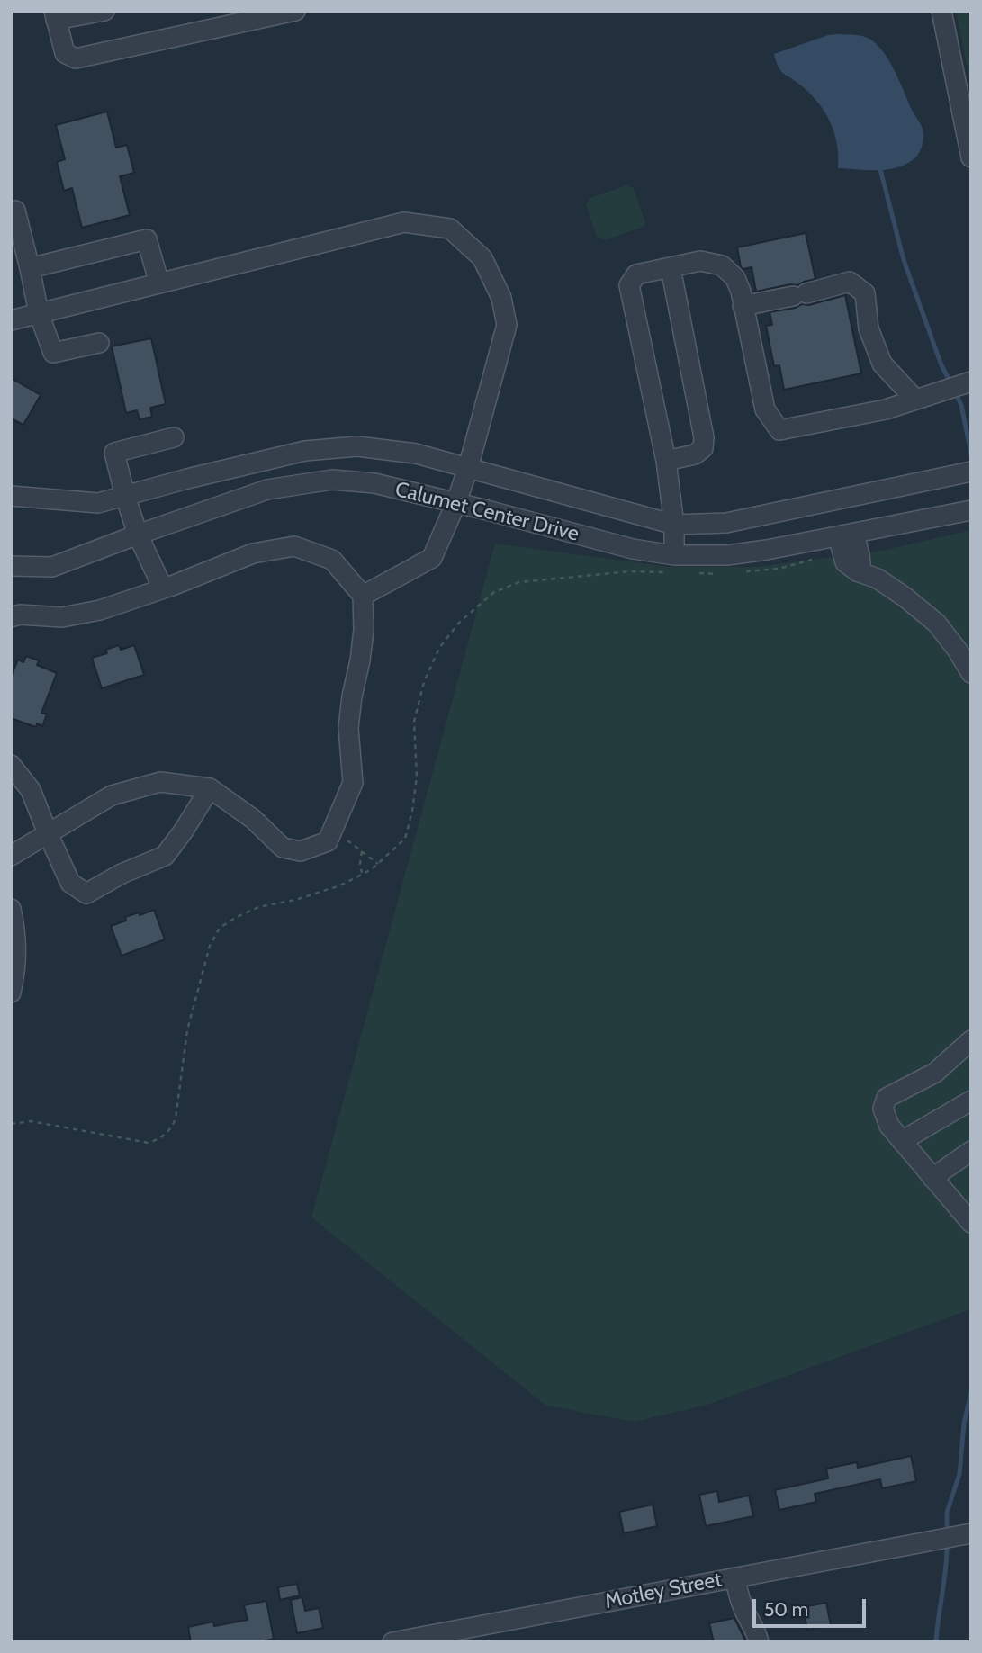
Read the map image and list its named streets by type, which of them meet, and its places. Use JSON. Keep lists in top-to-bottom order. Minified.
{"streets":{"street":["Calumet Center Drive","Motley Street"]},"scale_bar":"50 m"}
